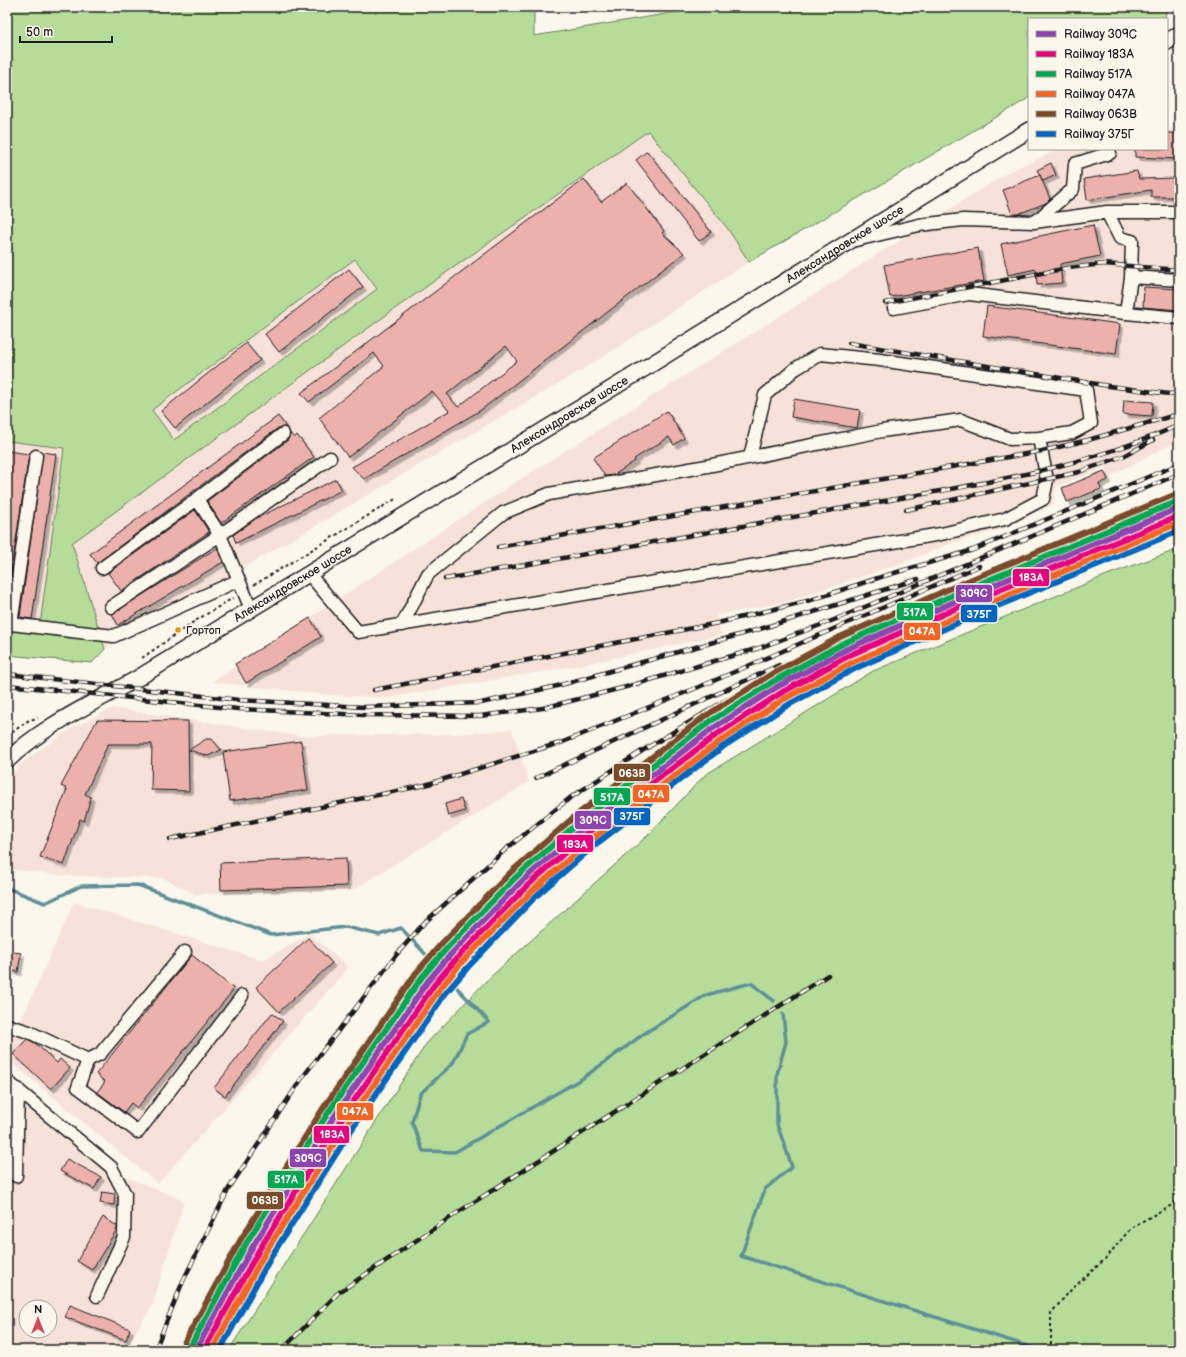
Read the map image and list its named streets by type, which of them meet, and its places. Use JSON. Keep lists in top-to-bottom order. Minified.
{"streets":{"main road":["Александровское шоссе"]},"places":["Гортоп"],"lines":["rail line 063В","rail line 517А","rail line 309С","rail line 183А","rail line 047А","rail line 375Г"],"legend":["Railway 309С","Railway 183А","Railway 517А","Railway 047А","Railway 063В","Railway 375Г"],"scale_bar":"50 m","north":"top"}
